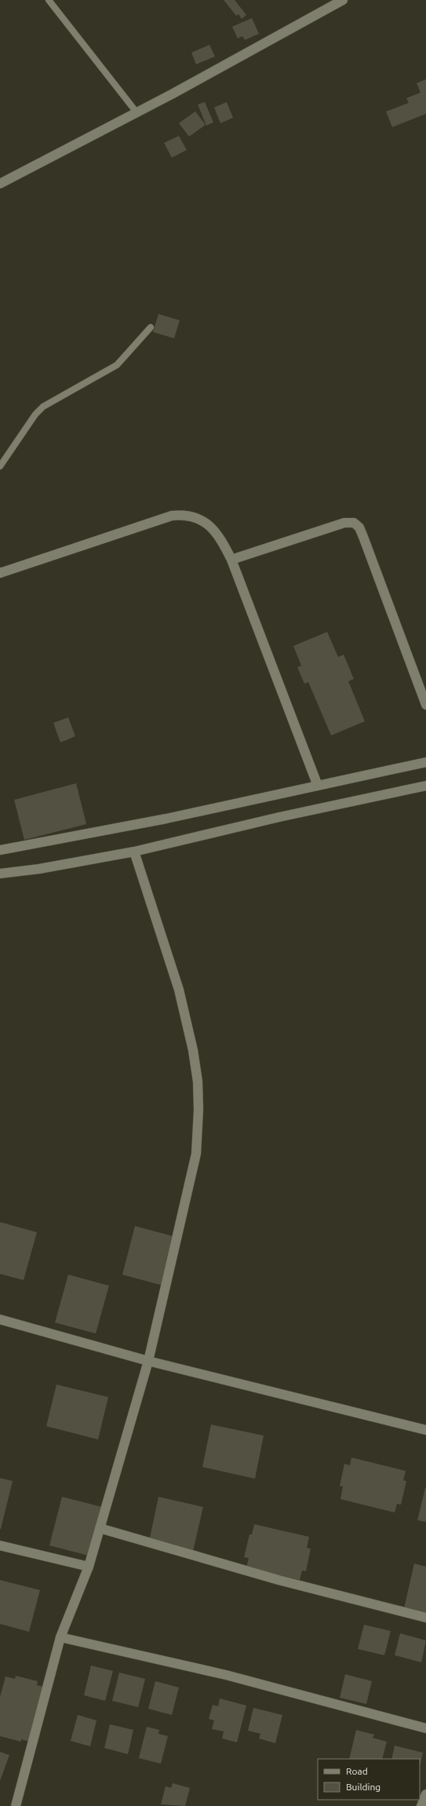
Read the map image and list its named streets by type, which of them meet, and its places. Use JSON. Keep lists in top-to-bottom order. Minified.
{"legend":["Road","Building"]}
